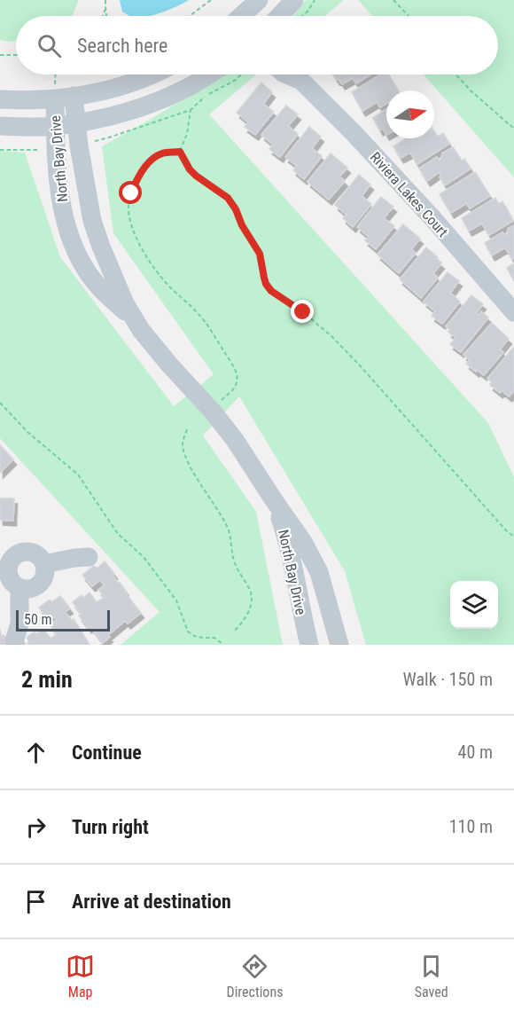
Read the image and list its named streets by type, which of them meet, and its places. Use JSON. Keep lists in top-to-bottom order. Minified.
{"streets":{"street":["North Bay Drive","Riviera Lakes Court"]},"scale_bar":"50 m","north":"right","page":{"search":"Search here","scale":"50 m","heading":["2 min","Walk · 150 m"],"list":[["Continue","40 m"],["Turn right","110 m"],"Arrive at destination"],"nav":["Map","Directions","Saved"]}}
